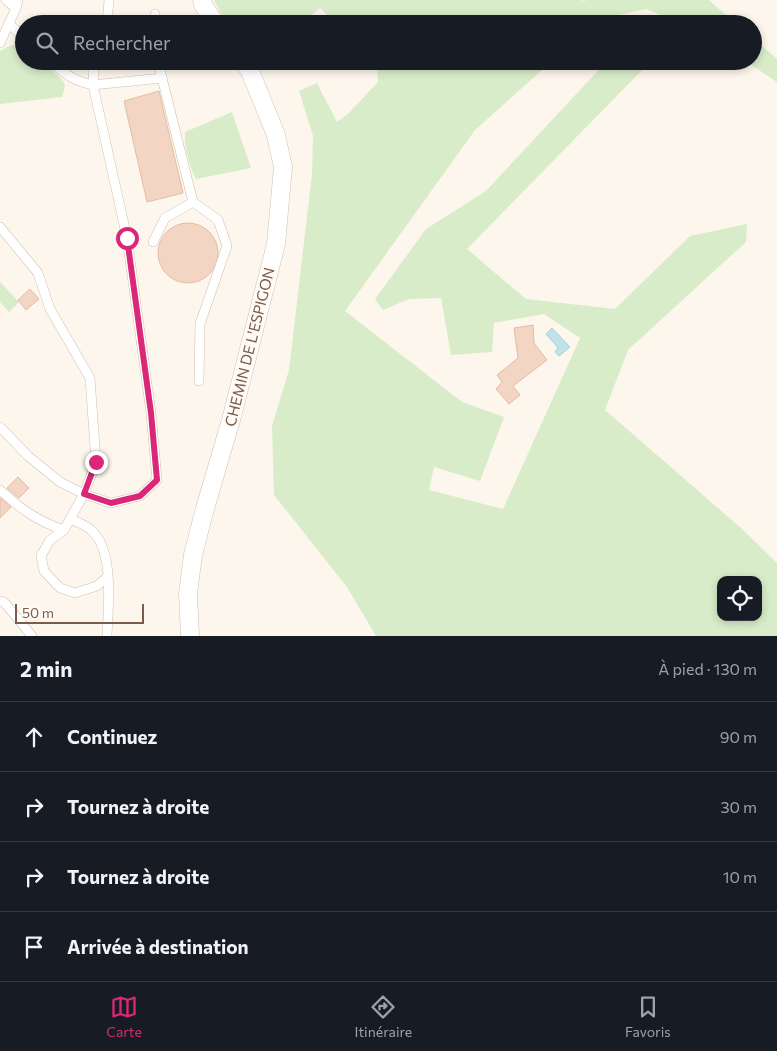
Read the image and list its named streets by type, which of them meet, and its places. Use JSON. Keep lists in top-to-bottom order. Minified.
{"streets":{"street":["CHEMIN DE L'ESPIGON"]},"scale_bar":"50 m","page":{"search":"Rechercher","scale":"50 m","heading":["2 min","À pied · 130 m"],"list":[["Continuez","90 m"],["Tournez à droite","30 m"],["Tournez à droite","10 m"],"Arrivée à destination"],"nav":["Carte","Itinéraire","Favoris"]}}
